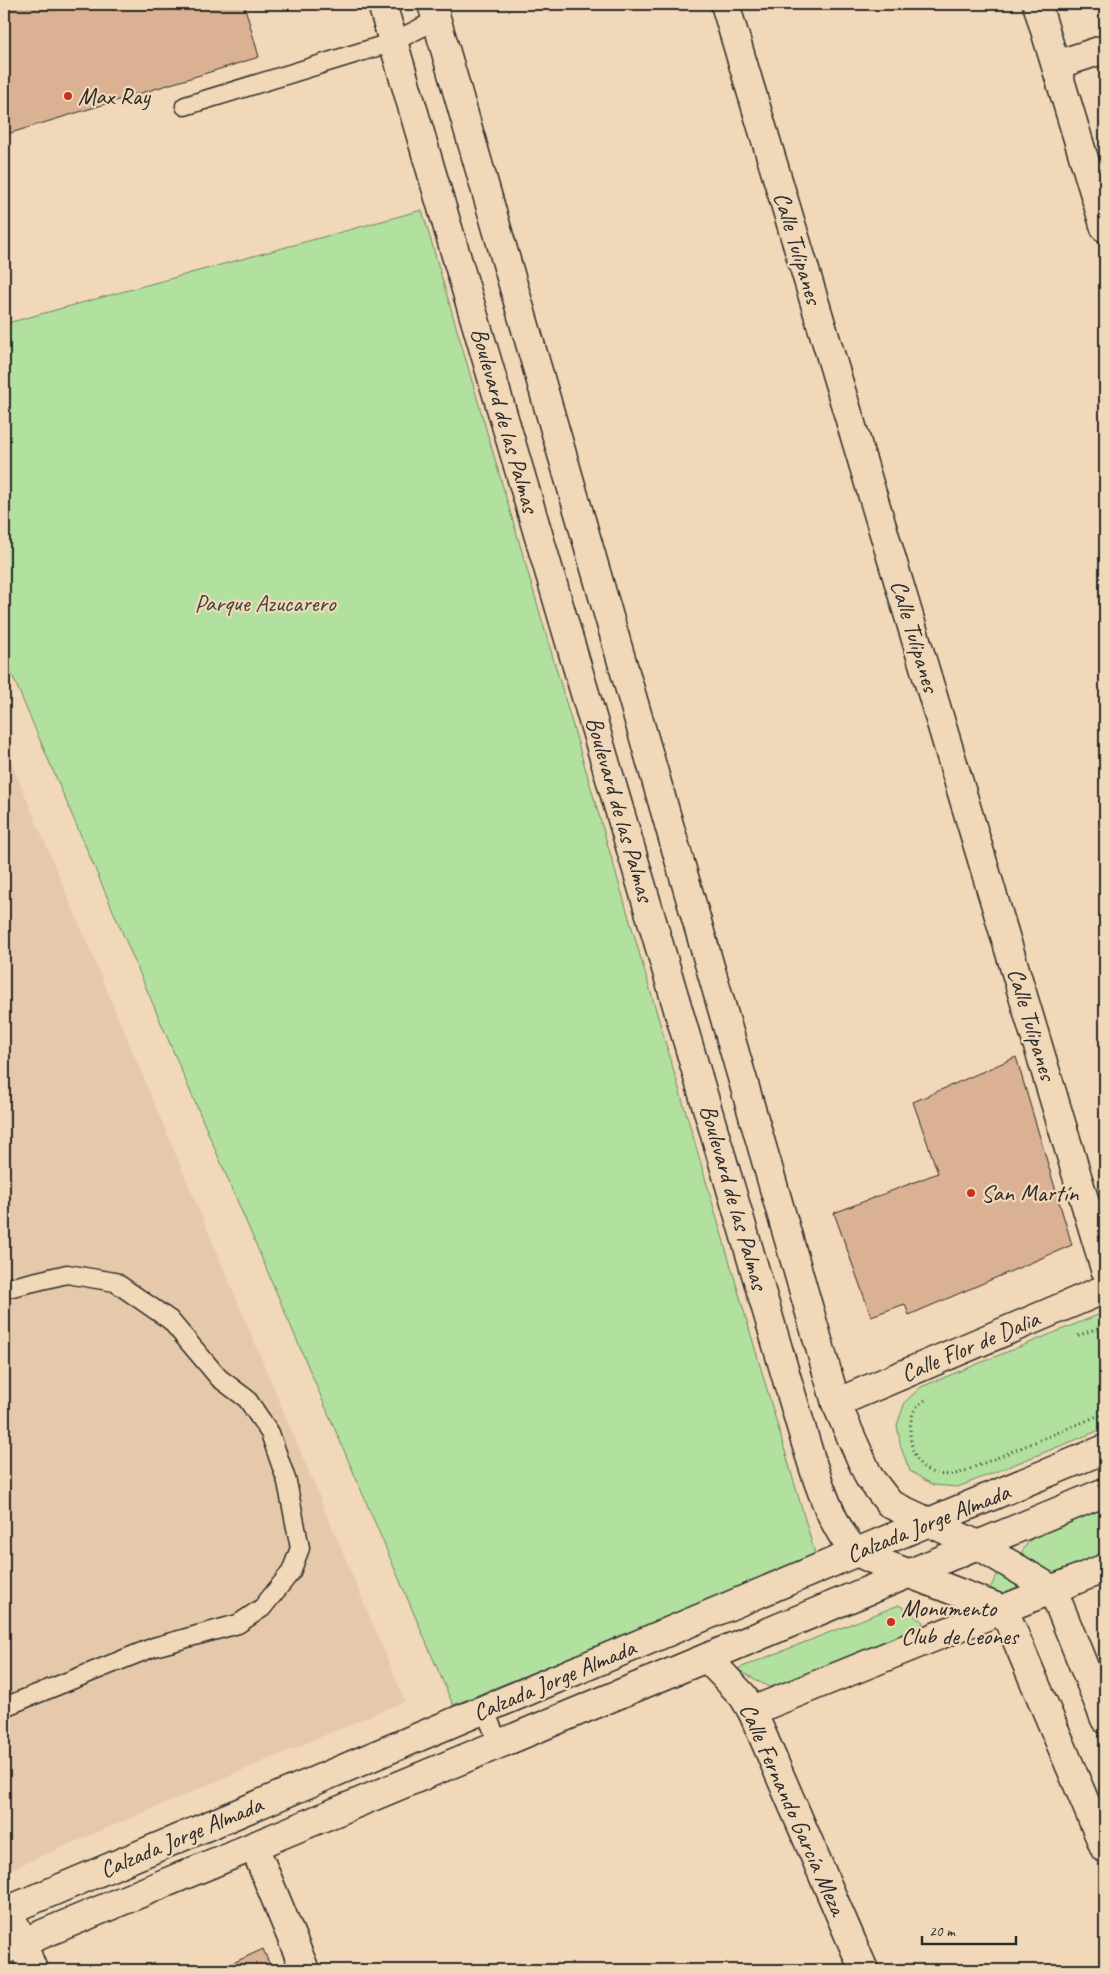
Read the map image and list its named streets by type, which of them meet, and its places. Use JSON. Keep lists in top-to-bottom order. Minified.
{"streets":{"street":["Calle Tulipanes","Boulevard de las Palmas","Calle Flor de Dalia","Calzada Jorge Almada","Calle Fernando García Meza"]},"crossings":[["Boulevard de las Palmas","Calle Flor de Dalia"],["Boulevard de las Palmas","Calzada Jorge Almada"],["Calzada Jorge Almada","Calle Fernando García Meza"]],"parks":["Parque Azucarero"],"places":["Max Ray","San Martín","Monumento Club de Leones"],"scale_bar":"20 m"}
